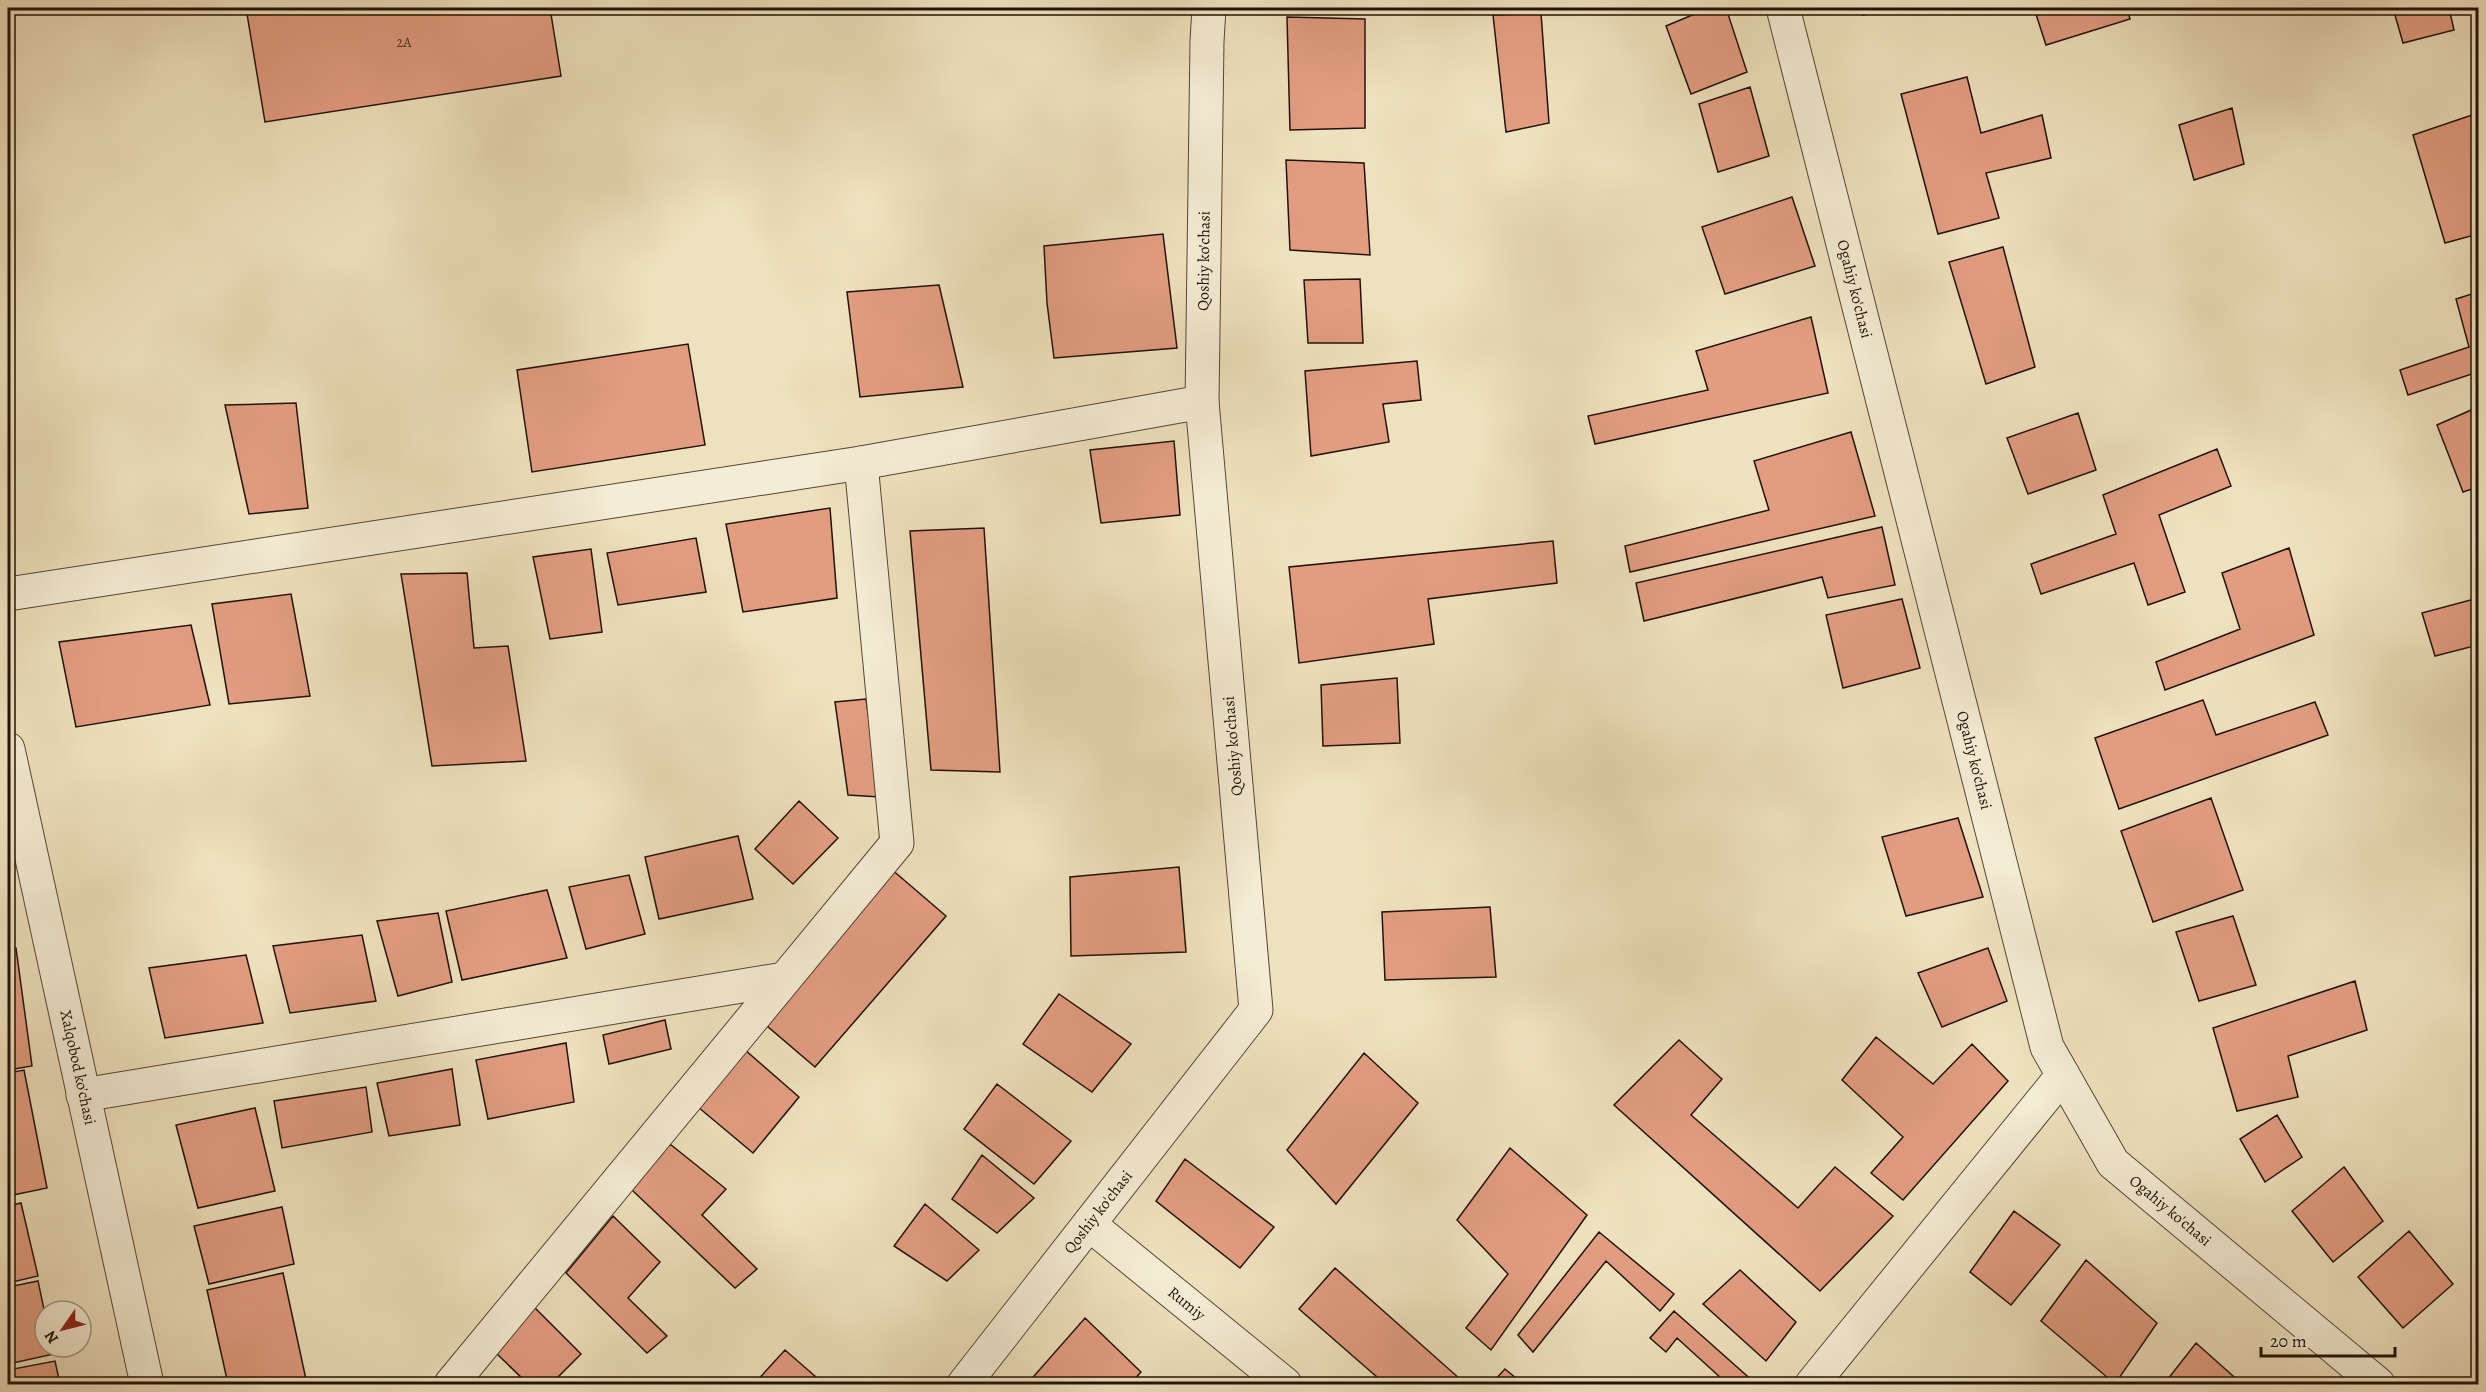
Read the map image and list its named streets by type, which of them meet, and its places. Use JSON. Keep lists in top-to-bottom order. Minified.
{"streets":{"street":["Qoshiy ko'chasi","Ogahiy ko'chasi","Xalqobod ko'chasi","Rumiy"]},"crossings":[["Qoshiy ko'chasi","Rumiy"]],"house_numbers":["2A"],"scale_bar":"20 m","north":"bottom left"}
